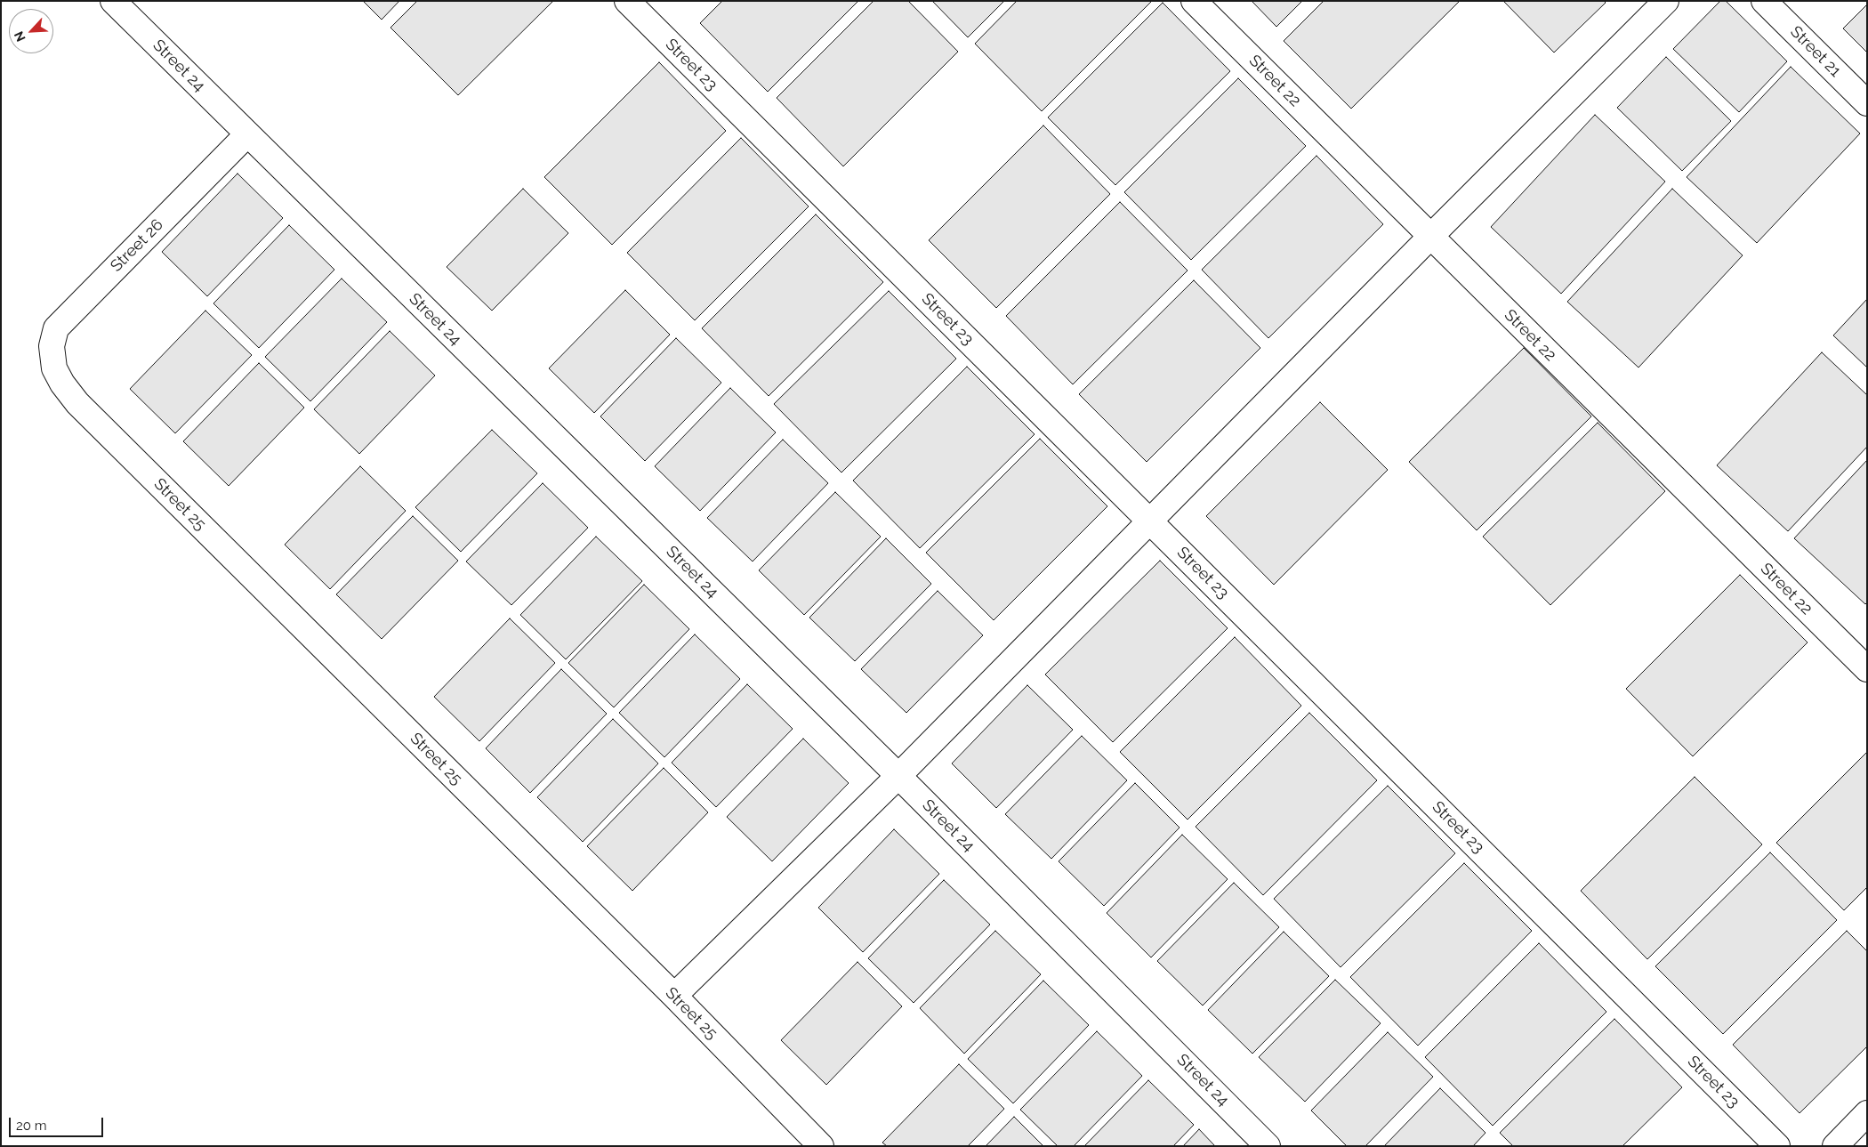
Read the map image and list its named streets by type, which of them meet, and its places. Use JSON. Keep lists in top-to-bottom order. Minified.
{"streets":{"street":["Street 21","Street 23","Street 24","Street 22","Street 26","Street 25"]},"crossings":[["Street 24","Street 26"],["Street 26","Street 25"]],"scale_bar":"20 m","north":"bottom left"}
